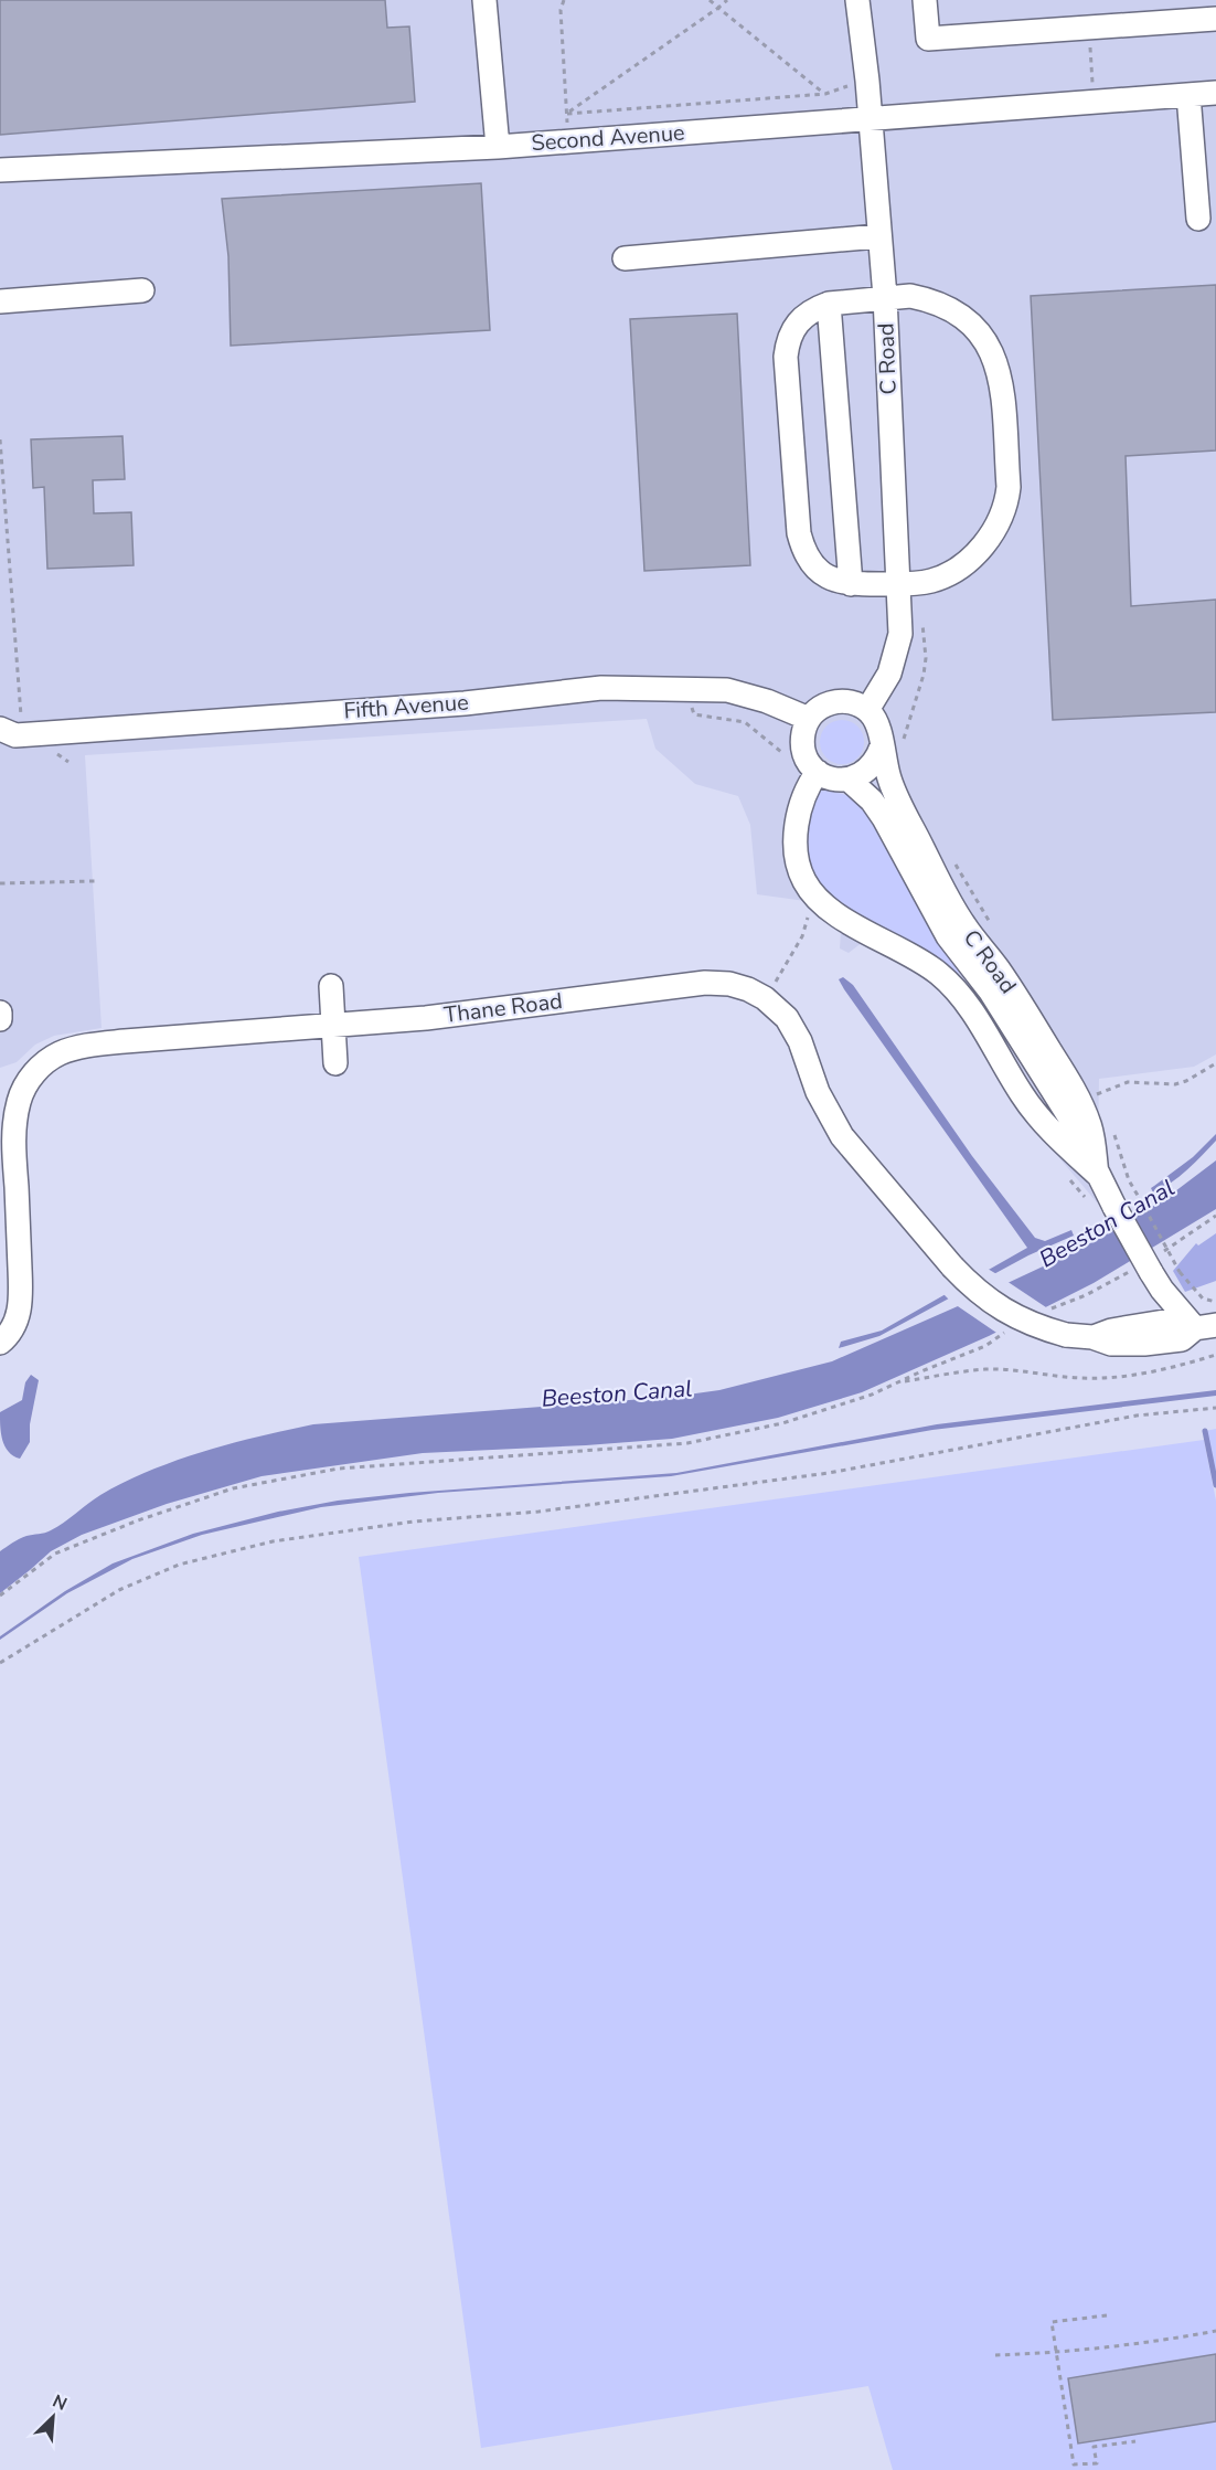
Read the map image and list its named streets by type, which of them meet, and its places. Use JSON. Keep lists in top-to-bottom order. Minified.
{"streets":{"street":["Second Avenue","C Road","Fifth Avenue","Thane Road"]},"crossings":[["Second Avenue","C Road"],["C Road","Fifth Avenue"],["C Road","Thane Road"]],"water":["Beeston Canal"],"north":"top right"}
